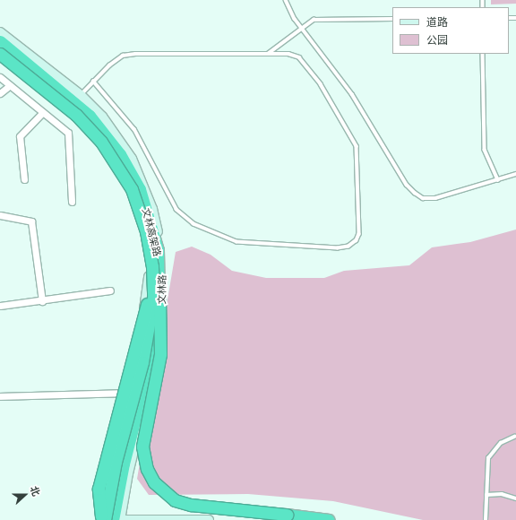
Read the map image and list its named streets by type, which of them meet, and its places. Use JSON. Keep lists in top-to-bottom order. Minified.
{"streets":{"highway":["文林高架路"],"main road":["文林路"]},"crossings":[["文林高架路","文林路"]],"legend":["道路","公园"],"north":"right"}
